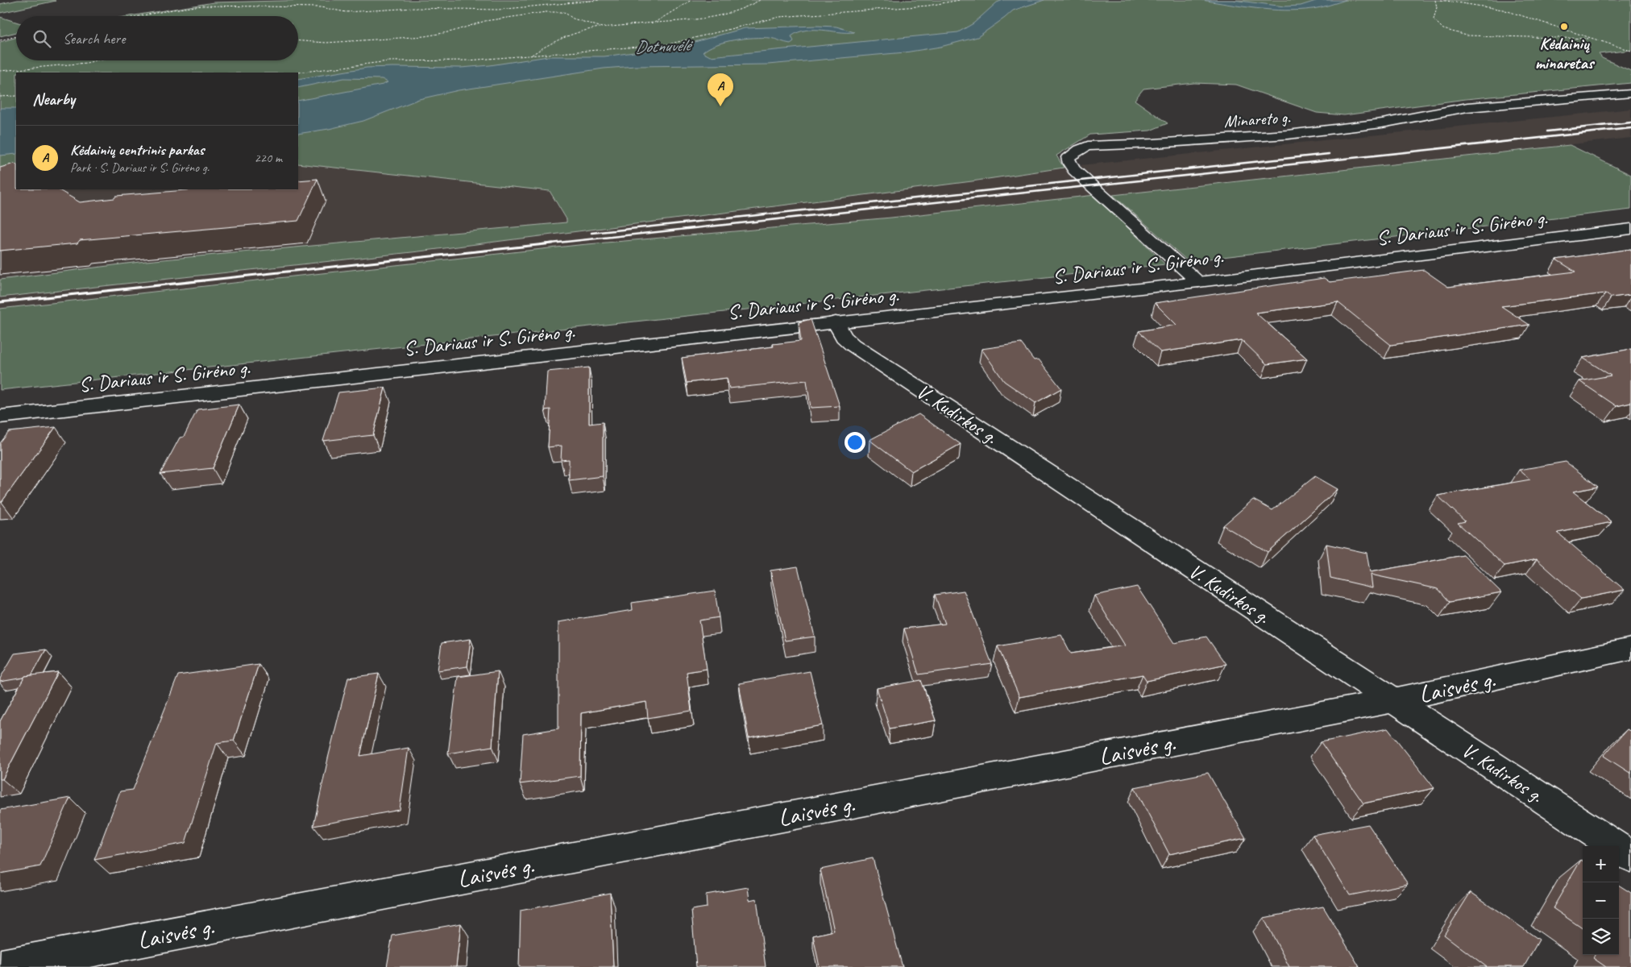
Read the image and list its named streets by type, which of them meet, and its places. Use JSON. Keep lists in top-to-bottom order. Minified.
{"streets":{"street":["Minareto g.","S. Dariaus ir S. Girėno g.","V. Kudirkos g.","Laisvės g."]},"crossings":[["Minareto g.","S. Dariaus ir S. Girėno g."],["S. Dariaus ir S. Girėno g.","V. Kudirkos g."],["V. Kudirkos g.","Laisvės g."]],"water":["Dotnuvėlė"],"places":["Kėdainių minaretas"],"page":{"search":"Search here","heading":"Nearby","pins":"A","list":[{"mark":"A","name":"Kėdainių centrinis parkas","note":"Park · S. Dariaus ir S. Girėno g.","value":"220 m"}],"map_buttons":["+","−"]}}
